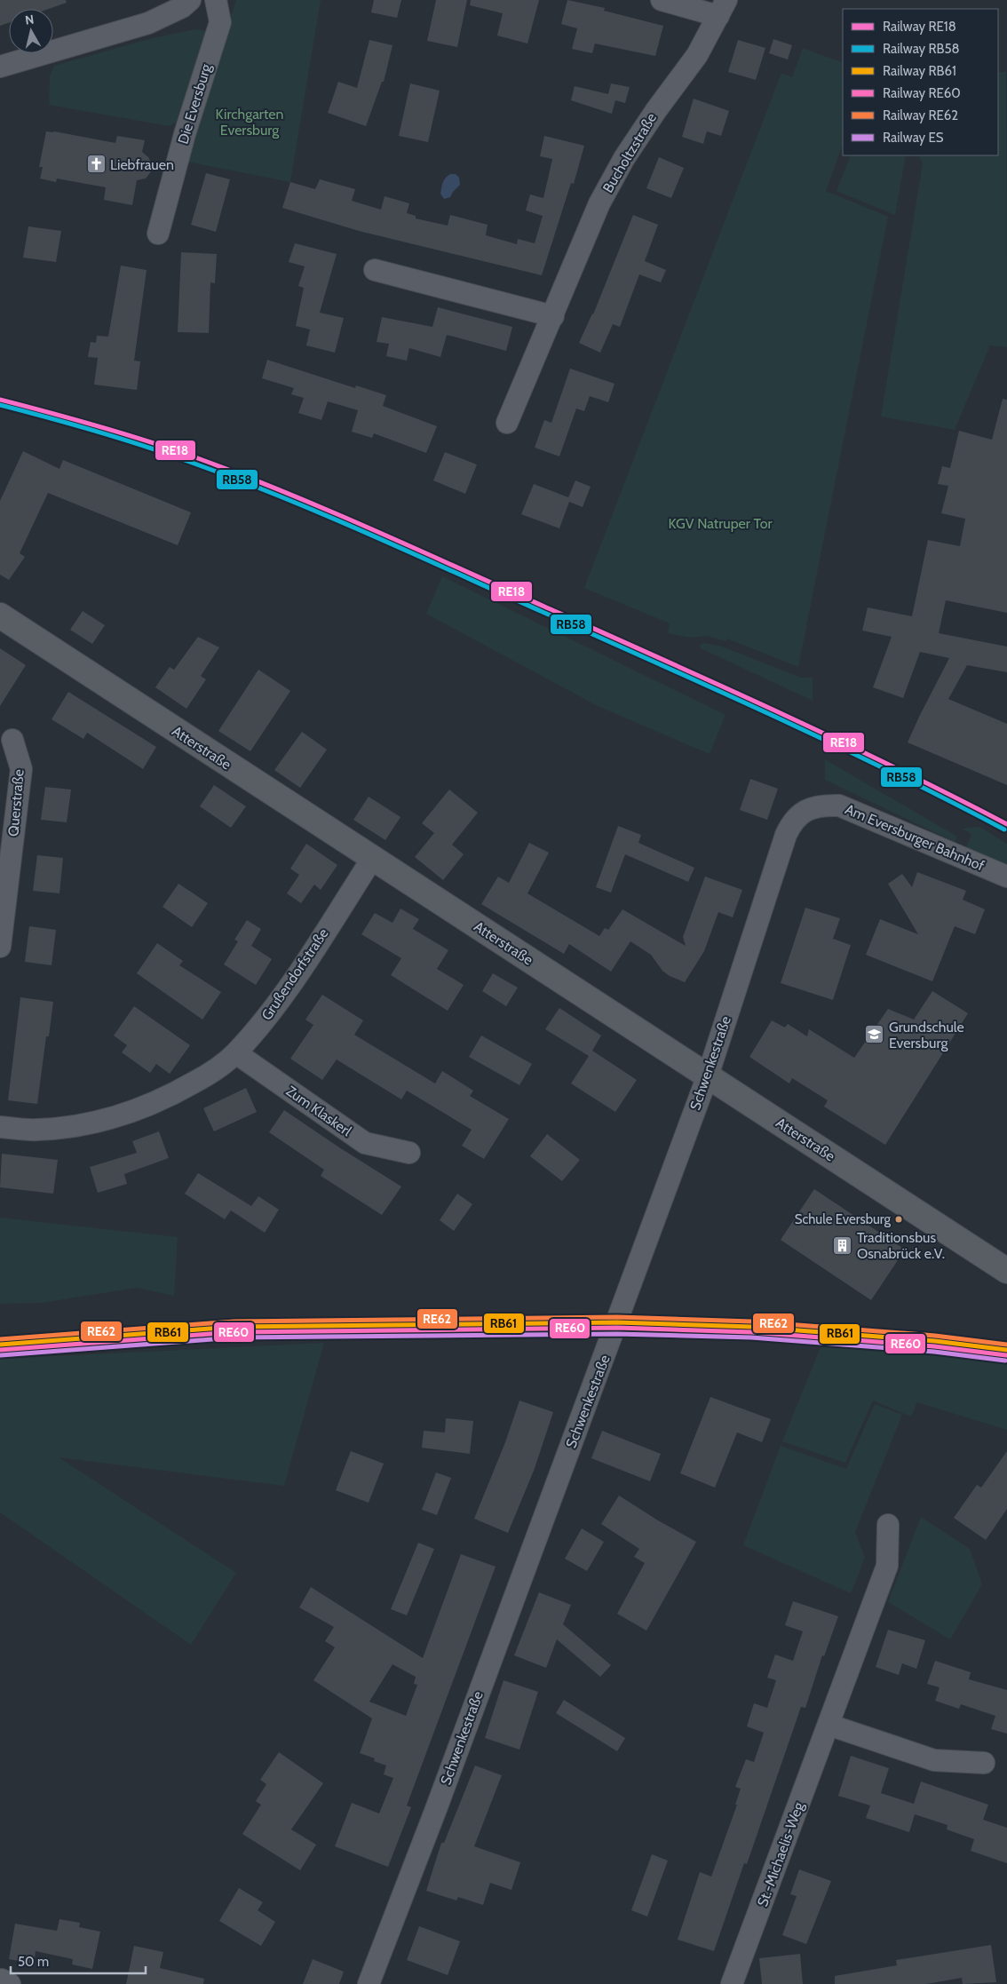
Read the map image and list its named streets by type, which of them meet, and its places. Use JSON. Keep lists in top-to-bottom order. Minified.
{"streets":{"street":["Die Eversburg","Bucholtzstraße","Atterstraße","Querstraße","Am Eversburger Bahnhof","Grußendorfstraße","Schwenkestraße","Zum Klaskerl","St.-Michaelis-Weg"]},"crossings":[["Atterstraße","Grußendorfstraße"],["Atterstraße","Schwenkestraße"],["Am Eversburger Bahnhof","Schwenkestraße"],["Grußendorfstraße","Zum Klaskerl"]],"parks":["Kirchgarten Eversburg","KGV Natruper Tor"],"places":{"church":["Liebfrauen"],"school or university":["Grundschule Eversburg"],"other":["Schule Eversburg"],"building":["Traditionsbus Osnabrück e.V."]},"lines":["rail line RE18","rail line RB58","rail line RE62","rail line RB61","rail line RE60","rail line ES"],"legend":["Railway RE18","Railway RB58","Railway RB61","Railway RE60","Railway RE62","Railway ES"],"scale_bar":"50 m","north":"top"}
